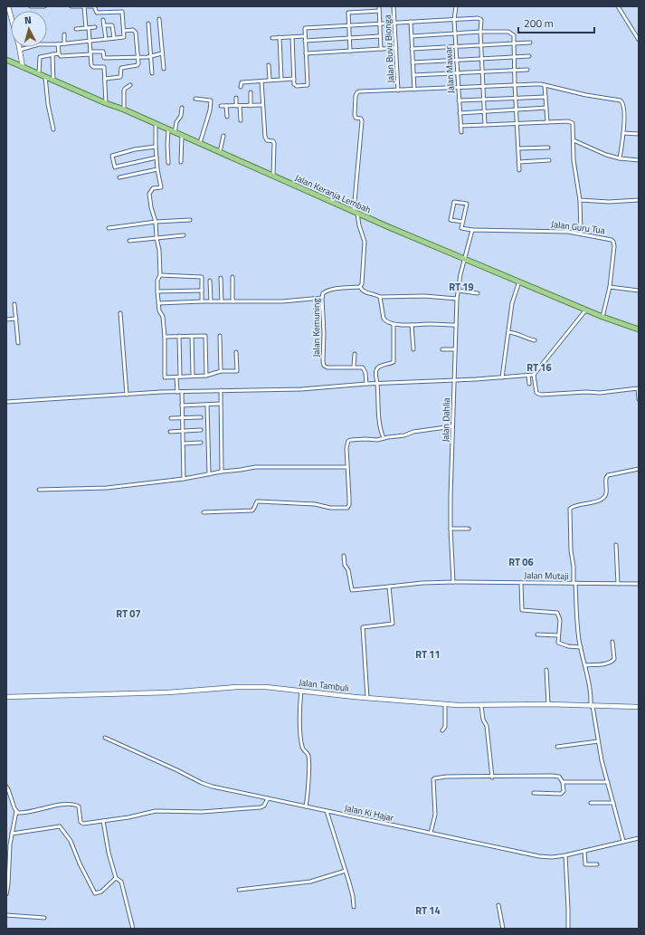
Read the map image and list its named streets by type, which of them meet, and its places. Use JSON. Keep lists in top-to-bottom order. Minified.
{"streets":{"main road":["Jalan Keranja Lembah"],"street":["Jalan Buvu Bionga","Jalan Mawar","Jalan Guru Tua","Jalan Kemuning","Jalan Dahlia","Jalan Mutaji","Jalan Tambuli","Jalan Ki Hajar"]},"crossings":[["Jalan Keranja Lembah","Jalan Guru Tua"],["Jalan Keranja Lembah","Jalan Dahlia"],["Jalan Dahlia","Jalan Mutaji"]],"districts":["RT 19","RT 16","RT 06","RT 07","RT 11","RT 14"],"scale_bar":"200 m","north":"top"}
